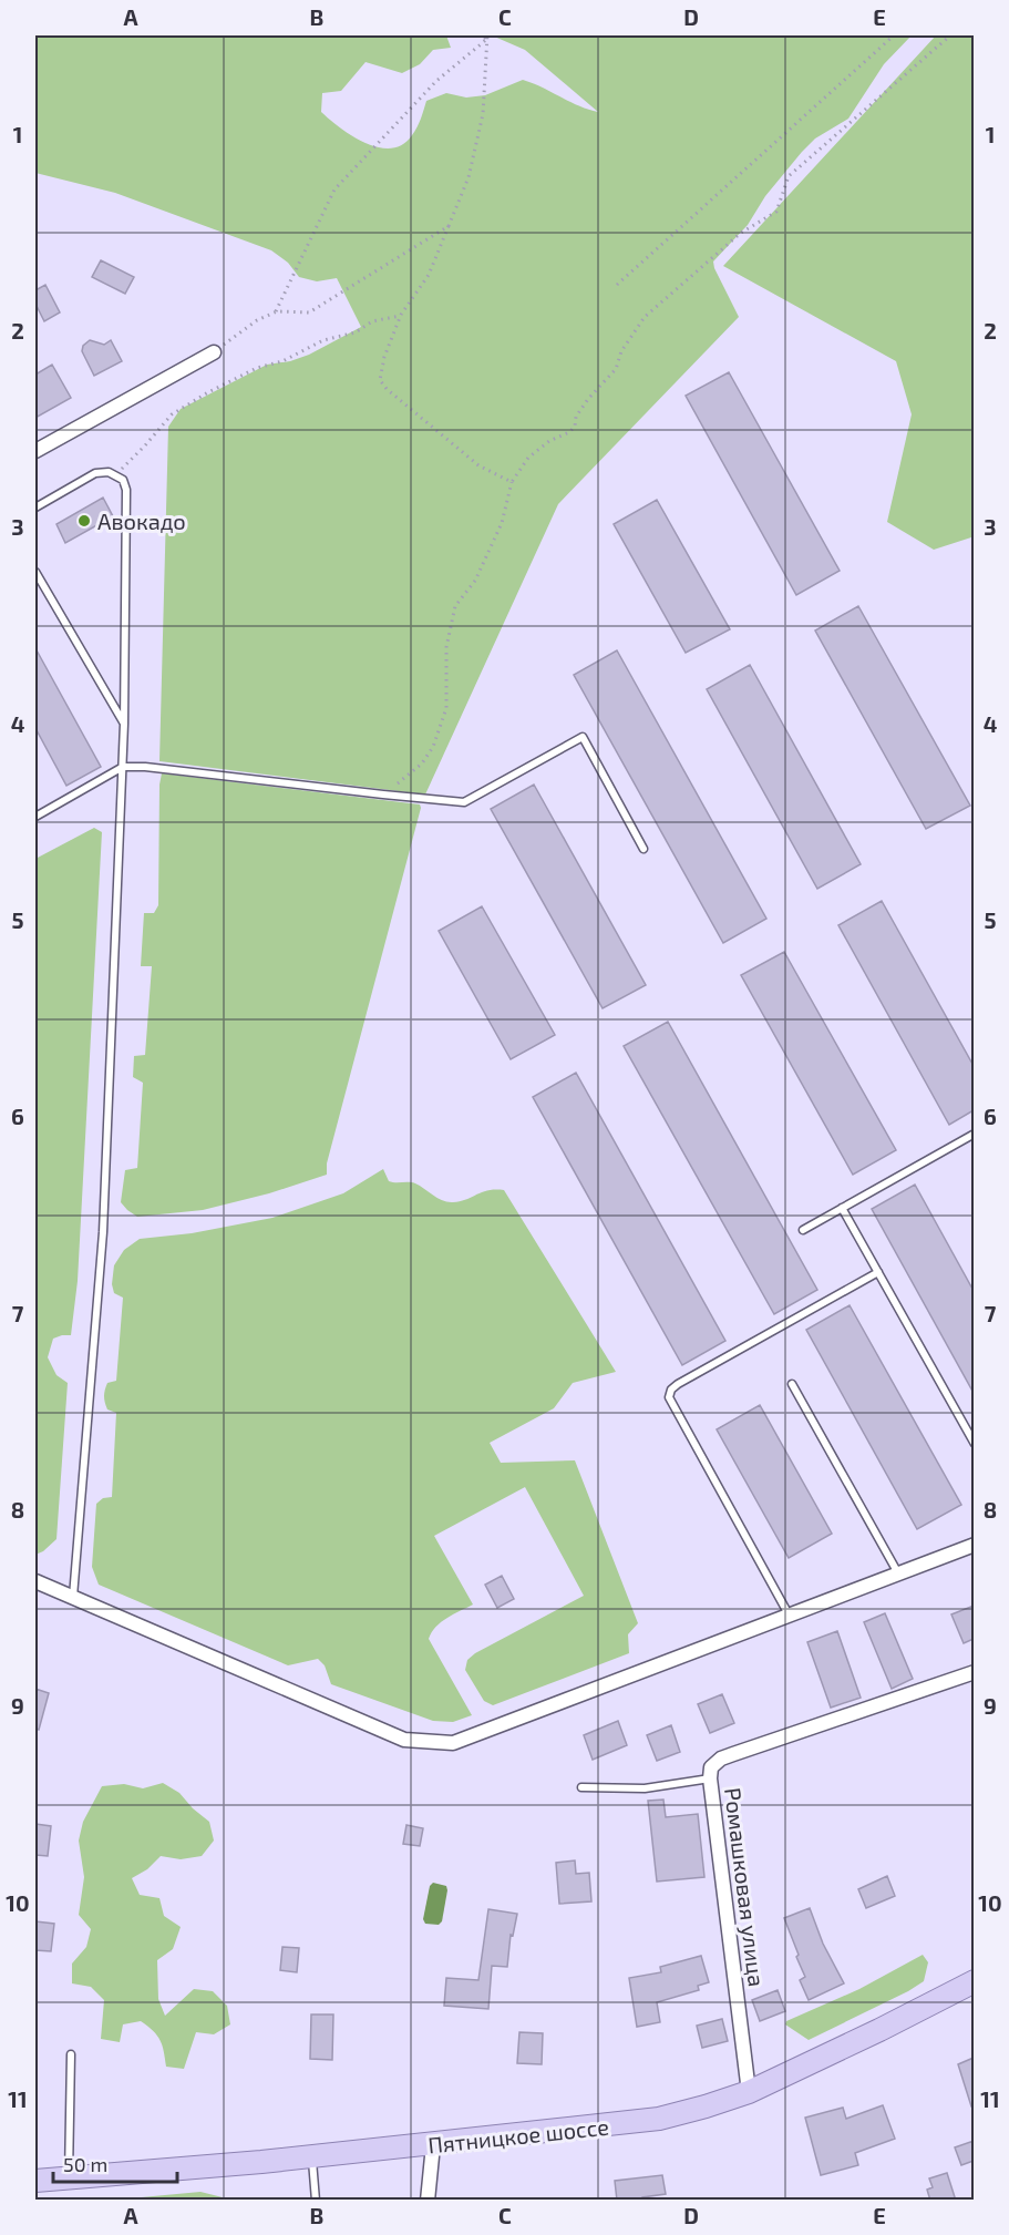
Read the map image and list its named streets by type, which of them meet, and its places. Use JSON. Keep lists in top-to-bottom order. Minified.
{"streets":{"main road":["Пятницкое шоссе"],"street":["Ромашковая улица"]},"crossings":[["Ромашковая улица","Пятницкое шоссе"]],"places":["Авокадо"],"scale_bar":"50 m","grid":{"columns":["A","B","C","D","E"],"rows":["1","2","3","4","5","6","7","8","9","10","11"]}}
